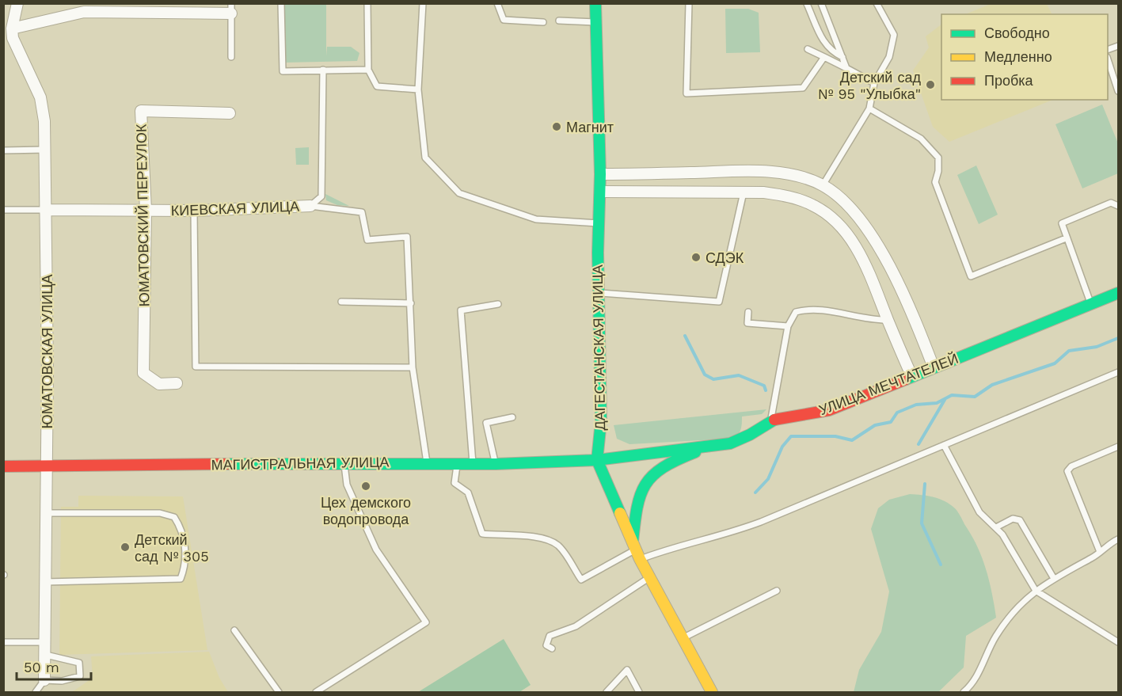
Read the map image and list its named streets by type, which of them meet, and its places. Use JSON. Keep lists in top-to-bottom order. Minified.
{"streets":{"street":["КИЕВСКАЯ УЛИЦА","ЮМАТОВСКИЙ ПЕРЕУЛОК","ДАГЕСТАНСКАЯ УЛИЦА","ЮМАТОВСКАЯ УЛИЦА","УЛИЦА МЕЧТАТЕЛЕЙ","МАГИСТРАЛЬНАЯ УЛИЦА"]},"crossings":[["КИЕВСКАЯ УЛИЦА","ЮМАТОВСКИЙ ПЕРЕУЛОК"],["КИЕВСКАЯ УЛИЦА","ЮМАТОВСКАЯ УЛИЦА"],["ДАГЕСТАНСКАЯ УЛИЦА","УЛИЦА МЕЧТАТЕЛЕЙ"],["ДАГЕСТАНСКАЯ УЛИЦА","МАГИСТРАЛЬНАЯ УЛИЦА"],["ЮМАТОВСКАЯ УЛИЦА","МАГИСТРАЛЬНАЯ УЛИЦА"],["УЛИЦА МЕЧТАТЕЛЕЙ","МАГИСТРАЛЬНАЯ УЛИЦА"]],"places":["Детский сад № 95 \"Улыбка\"","Магнит","СДЭК","Цех демского водопровода","Детский сад № 305"],"legend":["Свободно","Медленно","Пробка"],"scale_bar":"50 m"}
